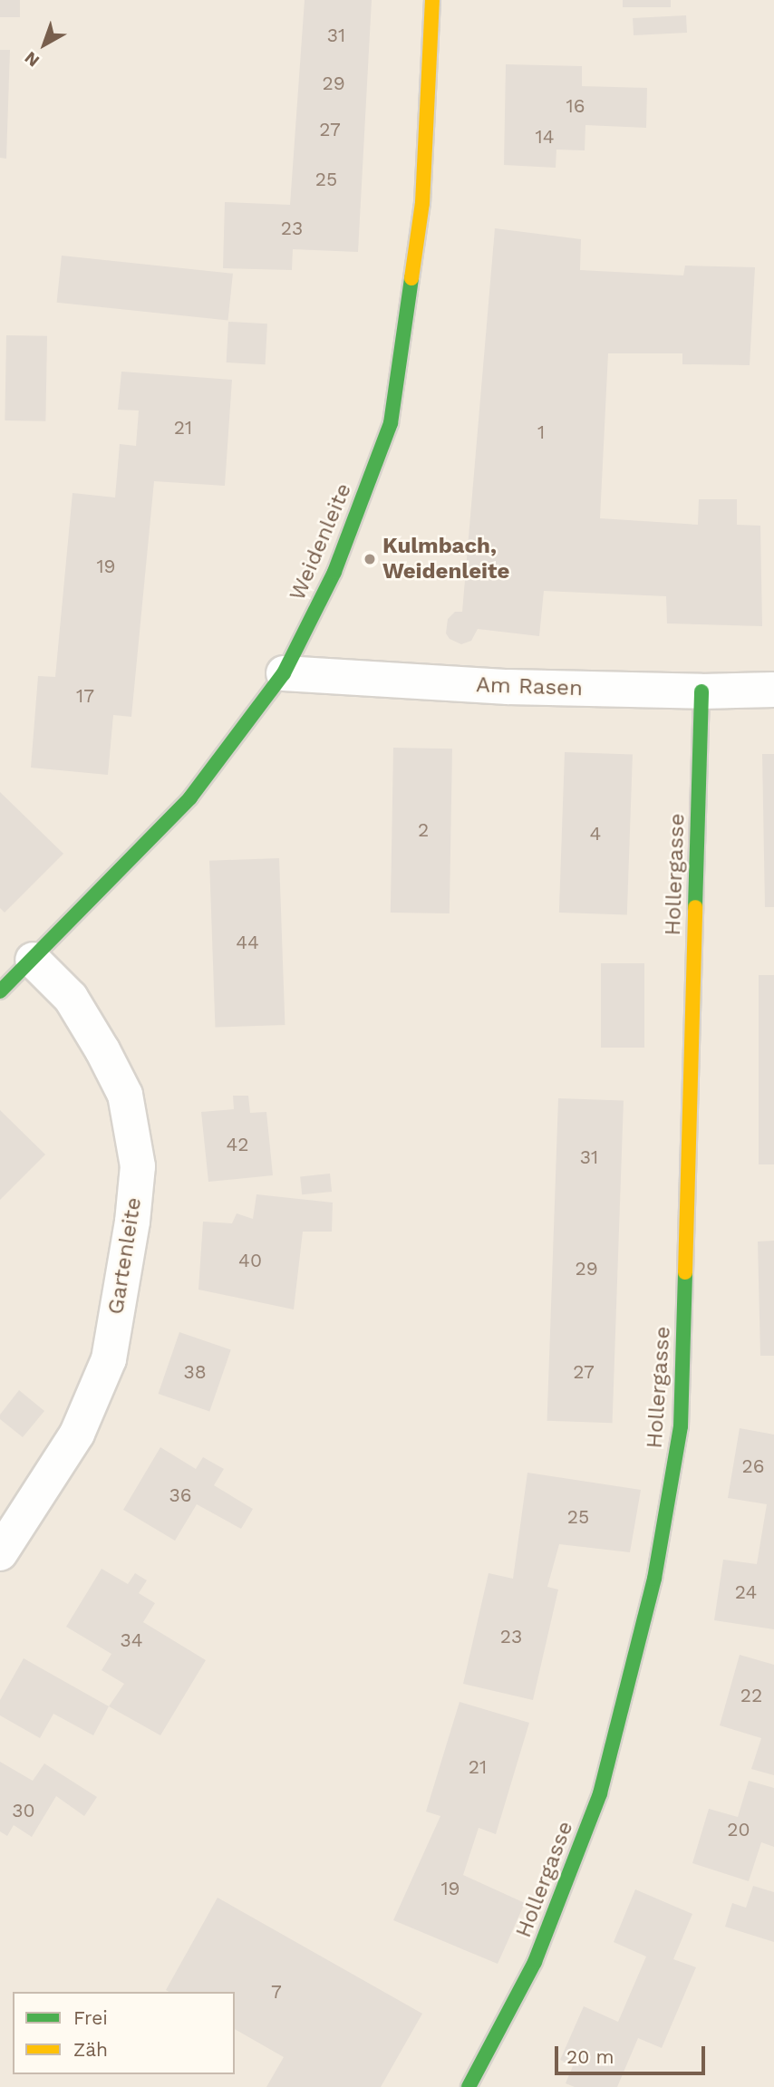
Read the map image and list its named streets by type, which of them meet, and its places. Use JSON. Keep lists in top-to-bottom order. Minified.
{"streets":{"street":["Weidenleite","Am Rasen","Hollergasse","Gartenleite"]},"crossings":[["Weidenleite","Am Rasen"],["Weidenleite","Gartenleite"],["Am Rasen","Hollergasse"]],"places":["Kulmbach, Weidenleite"],"house_numbers":["31","29","16","27","14","25","23","21","1","19","17","2","4","44","42","31","40","29","38","27","26","36","25","24","23","34","22","21","30","20","19","7"],"legend":["Frei","Zäh"],"scale_bar":"20 m","north":"bottom left"}
